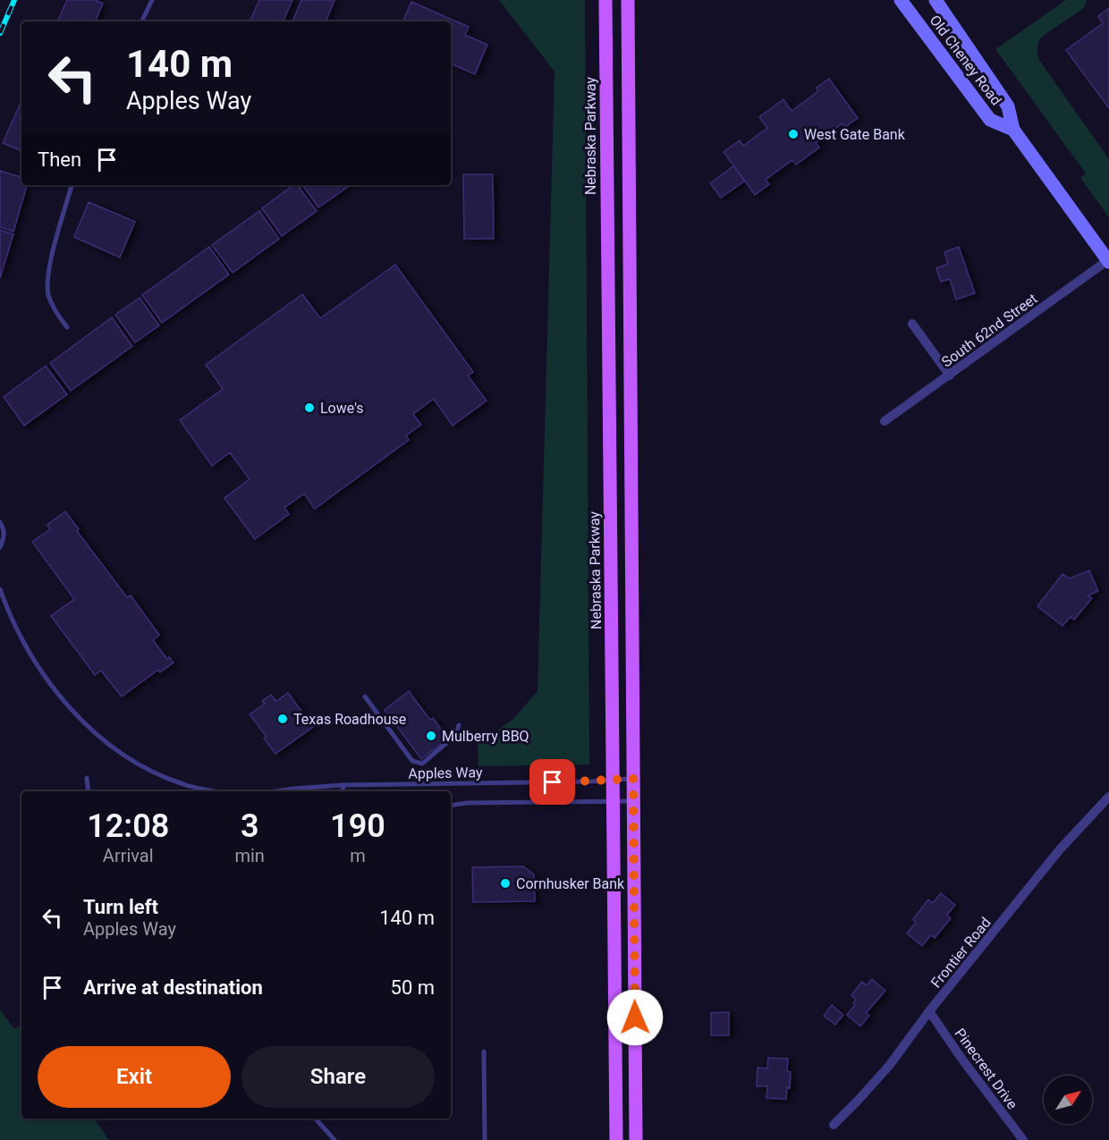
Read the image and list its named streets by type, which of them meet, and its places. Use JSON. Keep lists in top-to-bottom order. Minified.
{"streets":{"main road":["Old Cheney Road","Nebraska Parkway"],"street":["South 62nd Street","Frontier Road","Pinecrest Drive"],"lane":["Apples Way"]},"crossings":[["Old Cheney Road","South 62nd Street"],["Nebraska Parkway","Apples Way"],["Frontier Road","Pinecrest Drive"]],"places":["West Gate Bank","Lowe's","Texas Roadhouse","Mulberry BBQ","Cornhusker Bank"],"north":"top right","page":{"turn":["140 m","Apples Way"],"then":"Then","eta":["12:08","Arrival","3","min","190","m"],"list":[{"name":"Turn left","note":"Apples Way","value":"140 m"},{"name":"Arrive at destination","value":"50 m"}],"buttons":["Exit","Share"]}}
